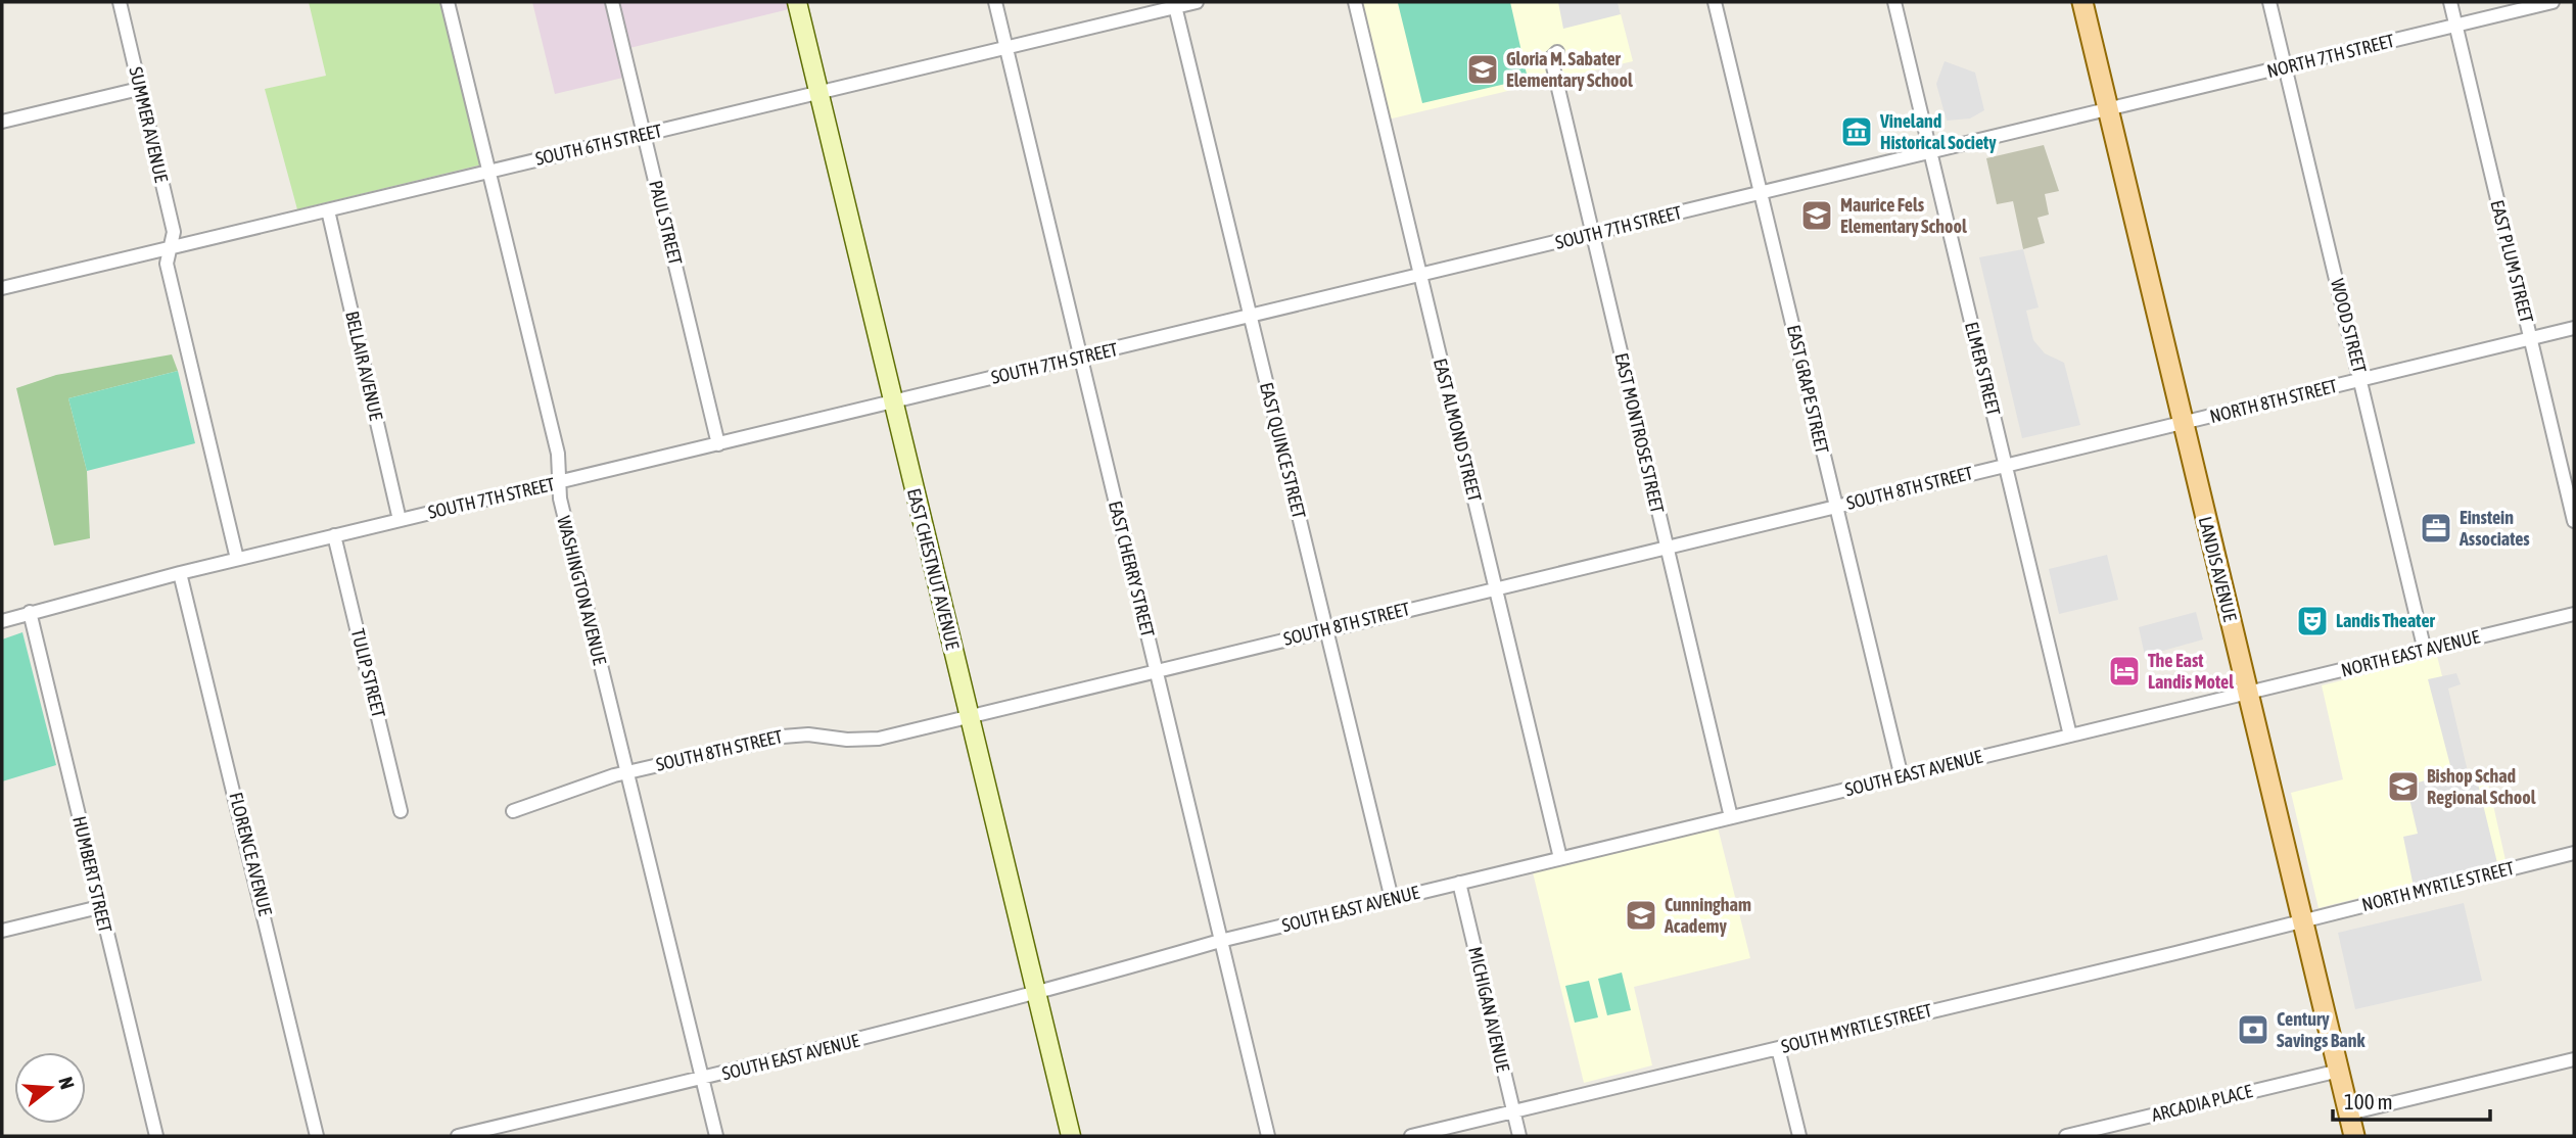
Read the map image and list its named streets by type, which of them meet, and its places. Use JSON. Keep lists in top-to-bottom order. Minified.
{"streets":{"main road":["LANDIS AVENUE"],"street":["NORTH 7TH STREET","SUMMER AVENUE","SOUTH 6TH STREET","PAUL STREET","SOUTH 7TH STREET","EAST PLUM STREET","WOOD STREET","BELLAIR AVENUE","ELMER STREET","EAST GRAPE STREET","NORTH 8TH STREET","EAST ALMOND STREET","EAST MONTROSE STREET","EAST QUINCE STREET","SOUTH 8TH STREET","EAST CHESTNUT AVENUE","EAST CHERRY STREET","WASHINGTON AVENUE","NORTH EAST AVENUE","TULIP STREET","SOUTH EAST AVENUE","FLORENCE AVENUE","HUMBERT STREET","NORTH MYRTLE STREET","MICHIGAN AVENUE","SOUTH MYRTLE STREET","ARCADIA PLACE"]},"crossings":[["NORTH 7TH STREET","SOUTH 7TH STREET"],["NORTH 7TH STREET","EAST PLUM STREET"],["NORTH 7TH STREET","WOOD STREET"],["NORTH 7TH STREET","LANDIS AVENUE"],["SUMMER AVENUE","SOUTH 6TH STREET"],["SOUTH 6TH STREET","PAUL STREET"],["SOUTH 6TH STREET","BELLAIR AVENUE"],["SOUTH 6TH STREET","EAST QUINCE STREET"],["SOUTH 6TH STREET","EAST CHESTNUT AVENUE"],["SOUTH 6TH STREET","EAST CHERRY STREET"],["SOUTH 6TH STREET","WASHINGTON AVENUE"],["PAUL STREET","SOUTH 7TH STREET"],["SOUTH 7TH STREET","BELLAIR AVENUE"],["SOUTH 7TH STREET","ELMER STREET"],["SOUTH 7TH STREET","EAST GRAPE STREET"],["SOUTH 7TH STREET","EAST ALMOND STREET"],["SOUTH 7TH STREET","EAST MONTROSE STREET"],["SOUTH 7TH STREET","EAST QUINCE STREET"],["SOUTH 7TH STREET","EAST CHESTNUT AVENUE"],["SOUTH 7TH STREET","EAST CHERRY STREET"],["SOUTH 7TH STREET","LANDIS AVENUE"],["SOUTH 7TH STREET","WASHINGTON AVENUE"],["SOUTH 7TH STREET","TULIP STREET"],["SOUTH 7TH STREET","FLORENCE AVENUE"],["SOUTH 7TH STREET","HUMBERT STREET"],["EAST PLUM STREET","NORTH 8TH STREET"],["WOOD STREET","NORTH 8TH STREET"],["WOOD STREET","NORTH EAST AVENUE"],["ELMER STREET","SOUTH 8TH STREET"],["ELMER STREET","SOUTH EAST AVENUE"],["EAST GRAPE STREET","SOUTH 8TH STREET"],["EAST GRAPE STREET","SOUTH EAST AVENUE"],["NORTH 8TH STREET","SOUTH 8TH STREET"],["NORTH 8TH STREET","LANDIS AVENUE"],["EAST ALMOND STREET","SOUTH 8TH STREET"],["EAST ALMOND STREET","SOUTH EAST AVENUE"],["EAST MONTROSE STREET","SOUTH 8TH STREET"],["EAST MONTROSE STREET","SOUTH EAST AVENUE"],["EAST QUINCE STREET","SOUTH 8TH STREET"],["EAST QUINCE STREET","SOUTH EAST AVENUE"],["SOUTH 8TH STREET","EAST CHESTNUT AVENUE"],["SOUTH 8TH STREET","EAST CHERRY STREET"],["SOUTH 8TH STREET","LANDIS AVENUE"],["SOUTH 8TH STREET","WASHINGTON AVENUE"],["EAST CHESTNUT AVENUE","SOUTH EAST AVENUE"],["EAST CHERRY STREET","SOUTH EAST AVENUE"],["LANDIS AVENUE","NORTH EAST AVENUE"],["LANDIS AVENUE","SOUTH EAST AVENUE"],["LANDIS AVENUE","NORTH MYRTLE STREET"],["LANDIS AVENUE","SOUTH MYRTLE STREET"],["LANDIS AVENUE","ARCADIA PLACE"],["WASHINGTON AVENUE","SOUTH EAST AVENUE"],["NORTH EAST AVENUE","SOUTH EAST AVENUE"],["SOUTH EAST AVENUE","MICHIGAN AVENUE"],["NORTH MYRTLE STREET","SOUTH MYRTLE STREET"],["MICHIGAN AVENUE","SOUTH MYRTLE STREET"]],"places":{"school or university":["Gloria M. Sabater Elementary School","Maurice Fels Elementary School","Bishop Schad Regional School","Cunningham Academy"],"museum":["Vineland Historical Society"],"office":["Einstein Associates"],"theatre":["Landis Theater"],"hotel":["The East Landis Motel"],"bank":["Century Savings Bank"]},"scale_bar":"100 m","north":"right"}
